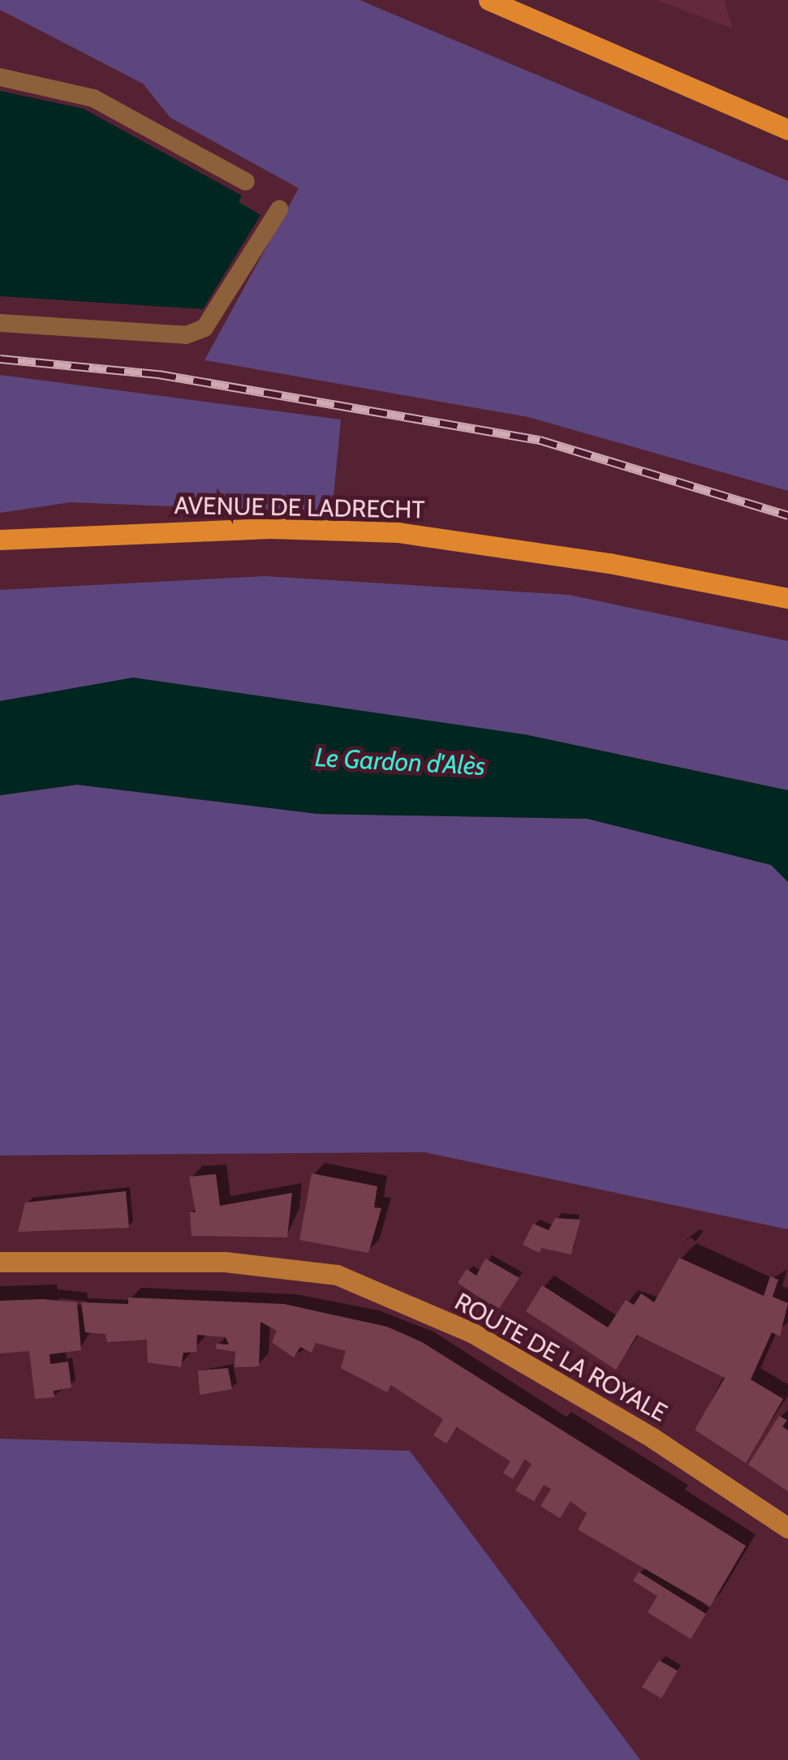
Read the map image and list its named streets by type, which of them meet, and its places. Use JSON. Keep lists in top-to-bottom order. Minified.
{"streets":{"main road":["AVENUE DE LADRECHT","ROUTE DE LA ROYALE"]},"water":["Le Gardon d'Alès"]}
